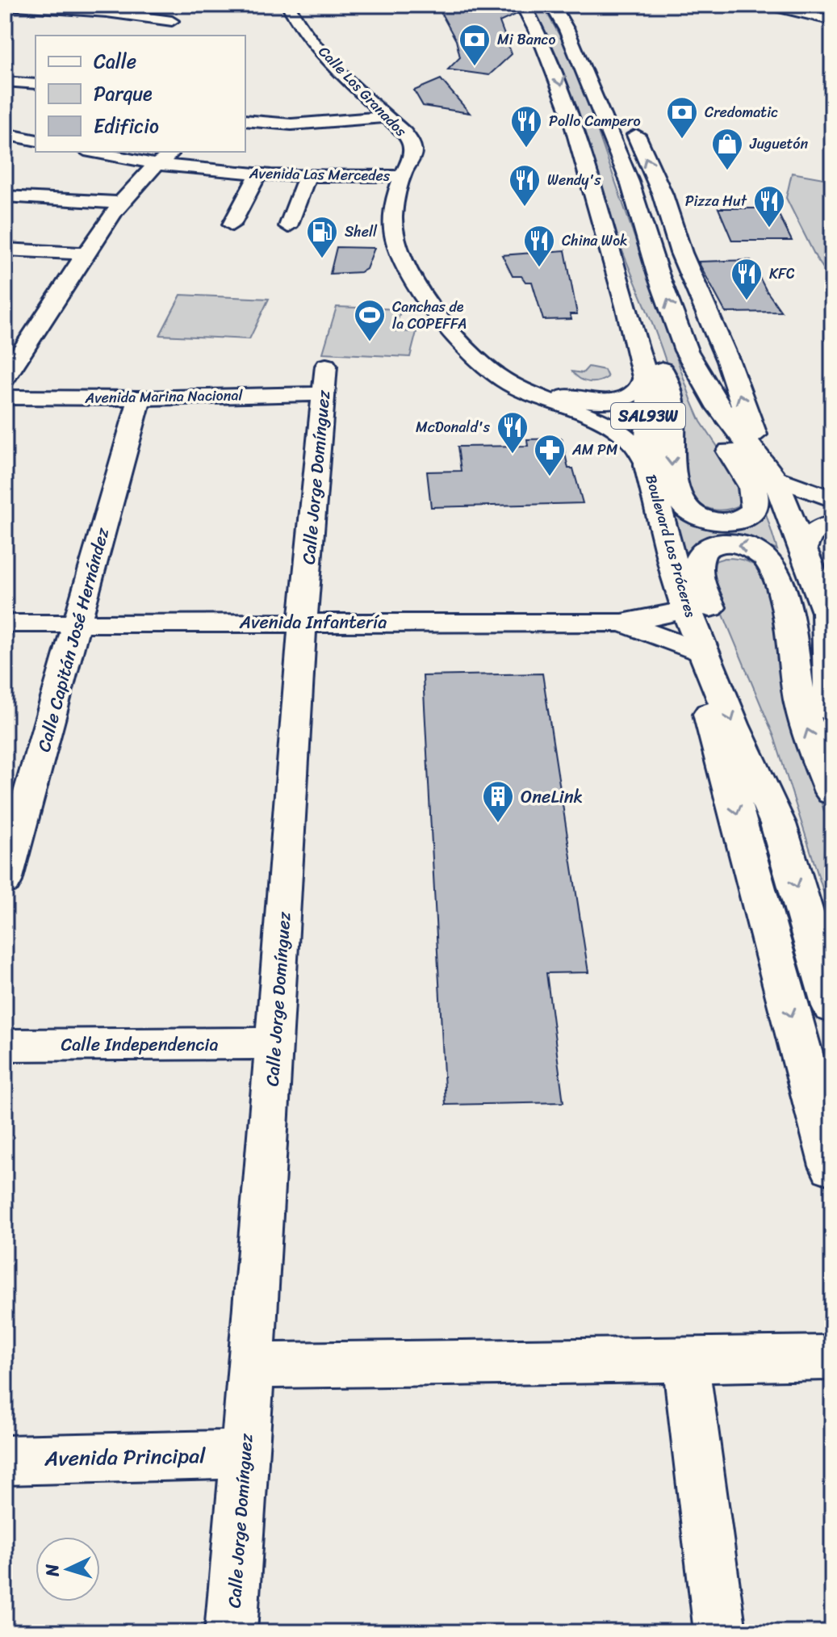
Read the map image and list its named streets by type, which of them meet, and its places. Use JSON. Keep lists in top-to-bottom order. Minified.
{"streets":{"highway":["SAL93W","Boulevard Los Próceres"],"street":["Calle Los Granados","Avenida Las Mercedes","Avenida Marina Nacional","Calle Jorge Domínguez","Avenida Infantería","Calle Capitán José Hernández","Calle Independencia","Avenida Principal"]},"crossings":[["Calle Los Granados","Avenida Las Mercedes"],["Calle Los Granados","Boulevard Los Próceres"],["Avenida Marina Nacional","Calle Jorge Domínguez"],["Avenida Marina Nacional","Calle Capitán José Hernández"],["Calle Jorge Domínguez","Avenida Infantería"],["Calle Jorge Domínguez","Calle Independencia"],["Calle Jorge Domínguez","Avenida Principal"],["Boulevard Los Próceres","Avenida Infantería"],["Avenida Infantería","Calle Capitán José Hernández"]],"places":{"bank":["Mi Banco","Credomatic"],"restaurant":["Pollo Campero","Wendy's","Pizza Hut","China Wok","KFC","McDonald's"],"shop":["Juguetón"],"fuel station":["Shell"],"sports":["Canchas de la COPEFFA"],"pharmacy":["AM PM"],"building":["OneLink"]},"legend":["Calle","Parque","Edificio"],"north":"left"}
